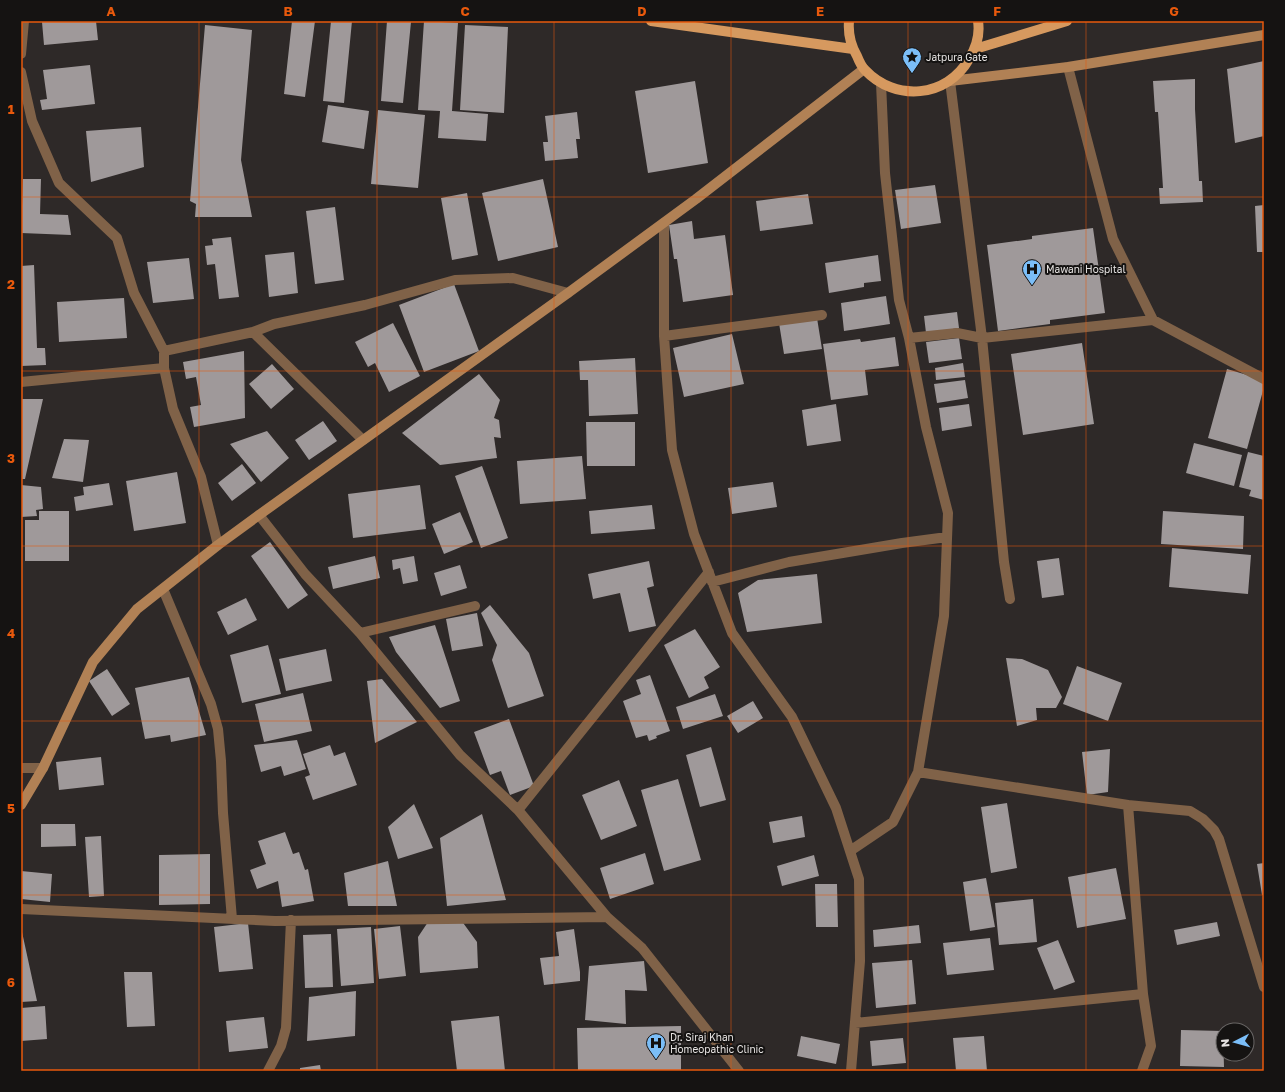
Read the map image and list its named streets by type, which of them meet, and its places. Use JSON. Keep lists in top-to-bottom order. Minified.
{"places":{"place":["Jatpura Gate"],"hospital":["Mawani Hospital","Dr. Siraj Khan Homeopathic Clinic"]},"north":"left","grid":{"columns":["A","B","C","D","E","F","G"],"rows":["1","2","3","4","5","6"]}}
